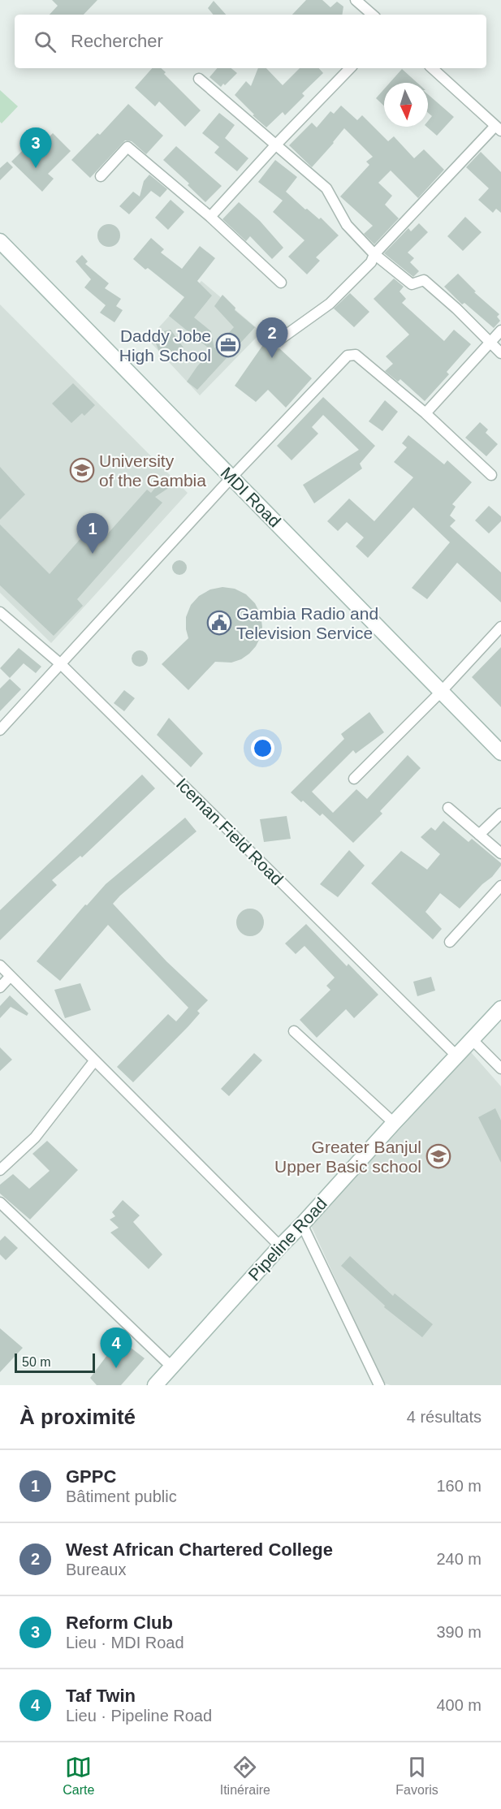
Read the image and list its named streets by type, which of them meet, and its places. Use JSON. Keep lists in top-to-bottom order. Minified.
{"streets":{"street":["MDI Road","Iceman Field Road","Pipeline Road"]},"crossings":[["Iceman Field Road","Pipeline Road"]],"places":{"office":["Daddy Jobe High School"],"school or university":["University of the Gambia","Greater Banjul Upper Basic school"],"public building":["Gambia Radio and Television Service"]},"scale_bar":"50 m","north":"bottom","page":{"search":"Rechercher","pins":["3","2","1","4"],"scale":"50 m","heading":["À proximité","4 résultats"],"list":[{"mark":"1","name":"GPPC","note":"Bâtiment public","value":"160 m"},{"mark":"2","name":"West African Chartered College","note":"Bureaux","value":"240 m"},{"mark":"3","name":"Reform Club","note":"Lieu · MDI Road","value":"390 m"},{"mark":"4","name":"Taf Twin","note":"Lieu · Pipeline Road","value":"400 m"}],"nav":["Carte","Itinéraire","Favoris"]}}
